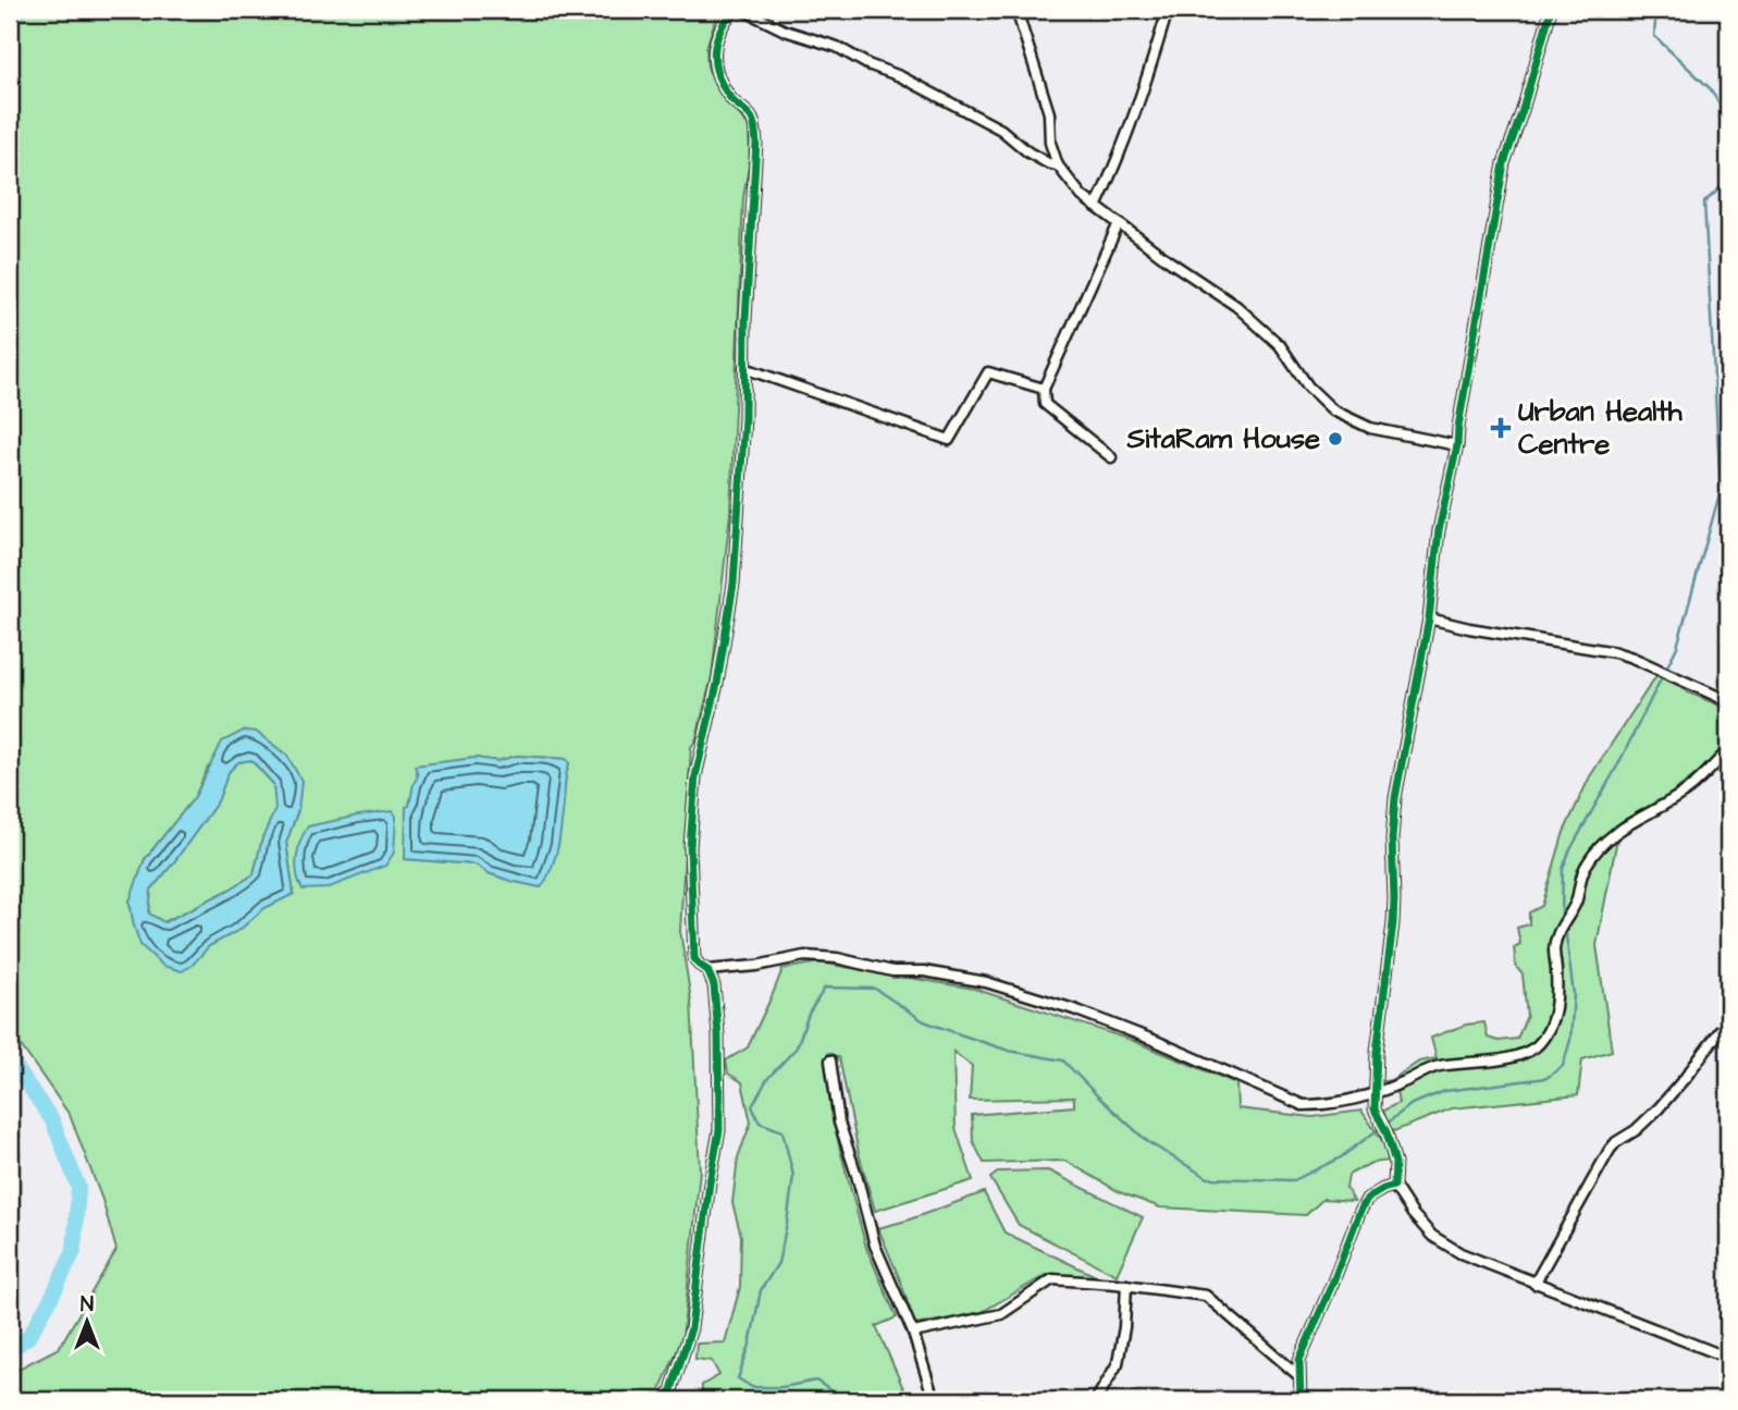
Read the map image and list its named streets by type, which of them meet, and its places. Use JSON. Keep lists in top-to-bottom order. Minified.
{"places":{"health":["Urban Health Centre"],"other":["SitaRam House"]},"north":"top"}
